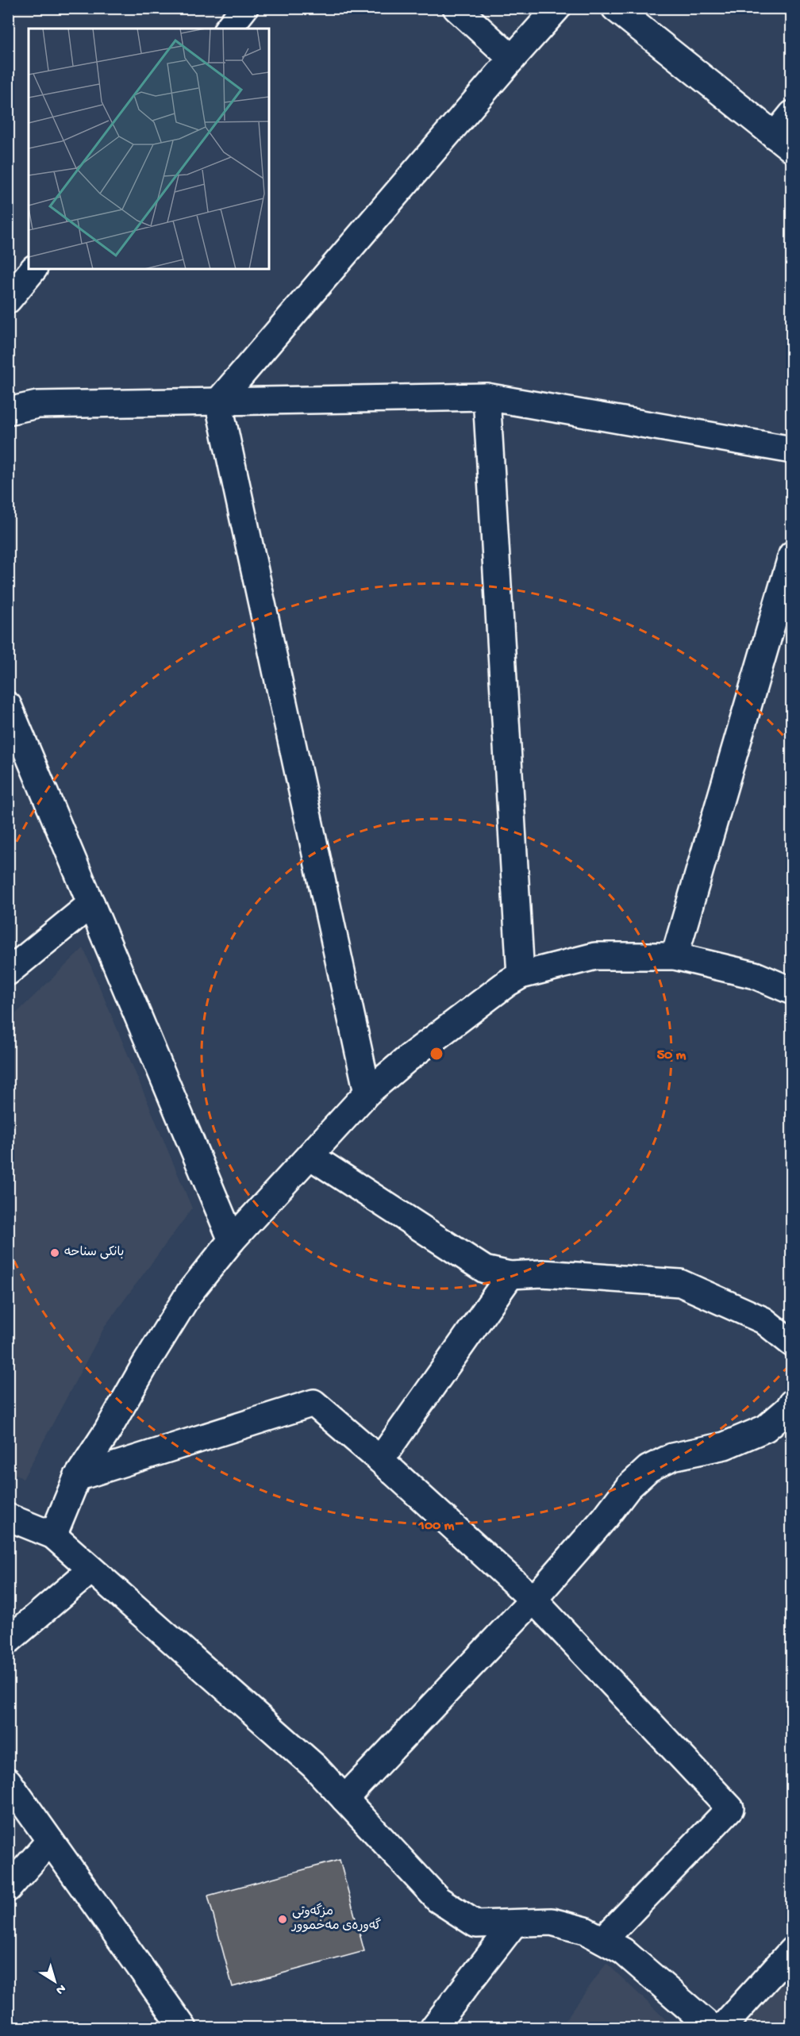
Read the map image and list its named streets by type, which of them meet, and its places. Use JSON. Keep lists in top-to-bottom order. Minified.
{"places":["بانکی سناحە","مزگەوتی گەورەی مەخموور"],"north":"bottom right","rings":["50 m","100 m"]}
